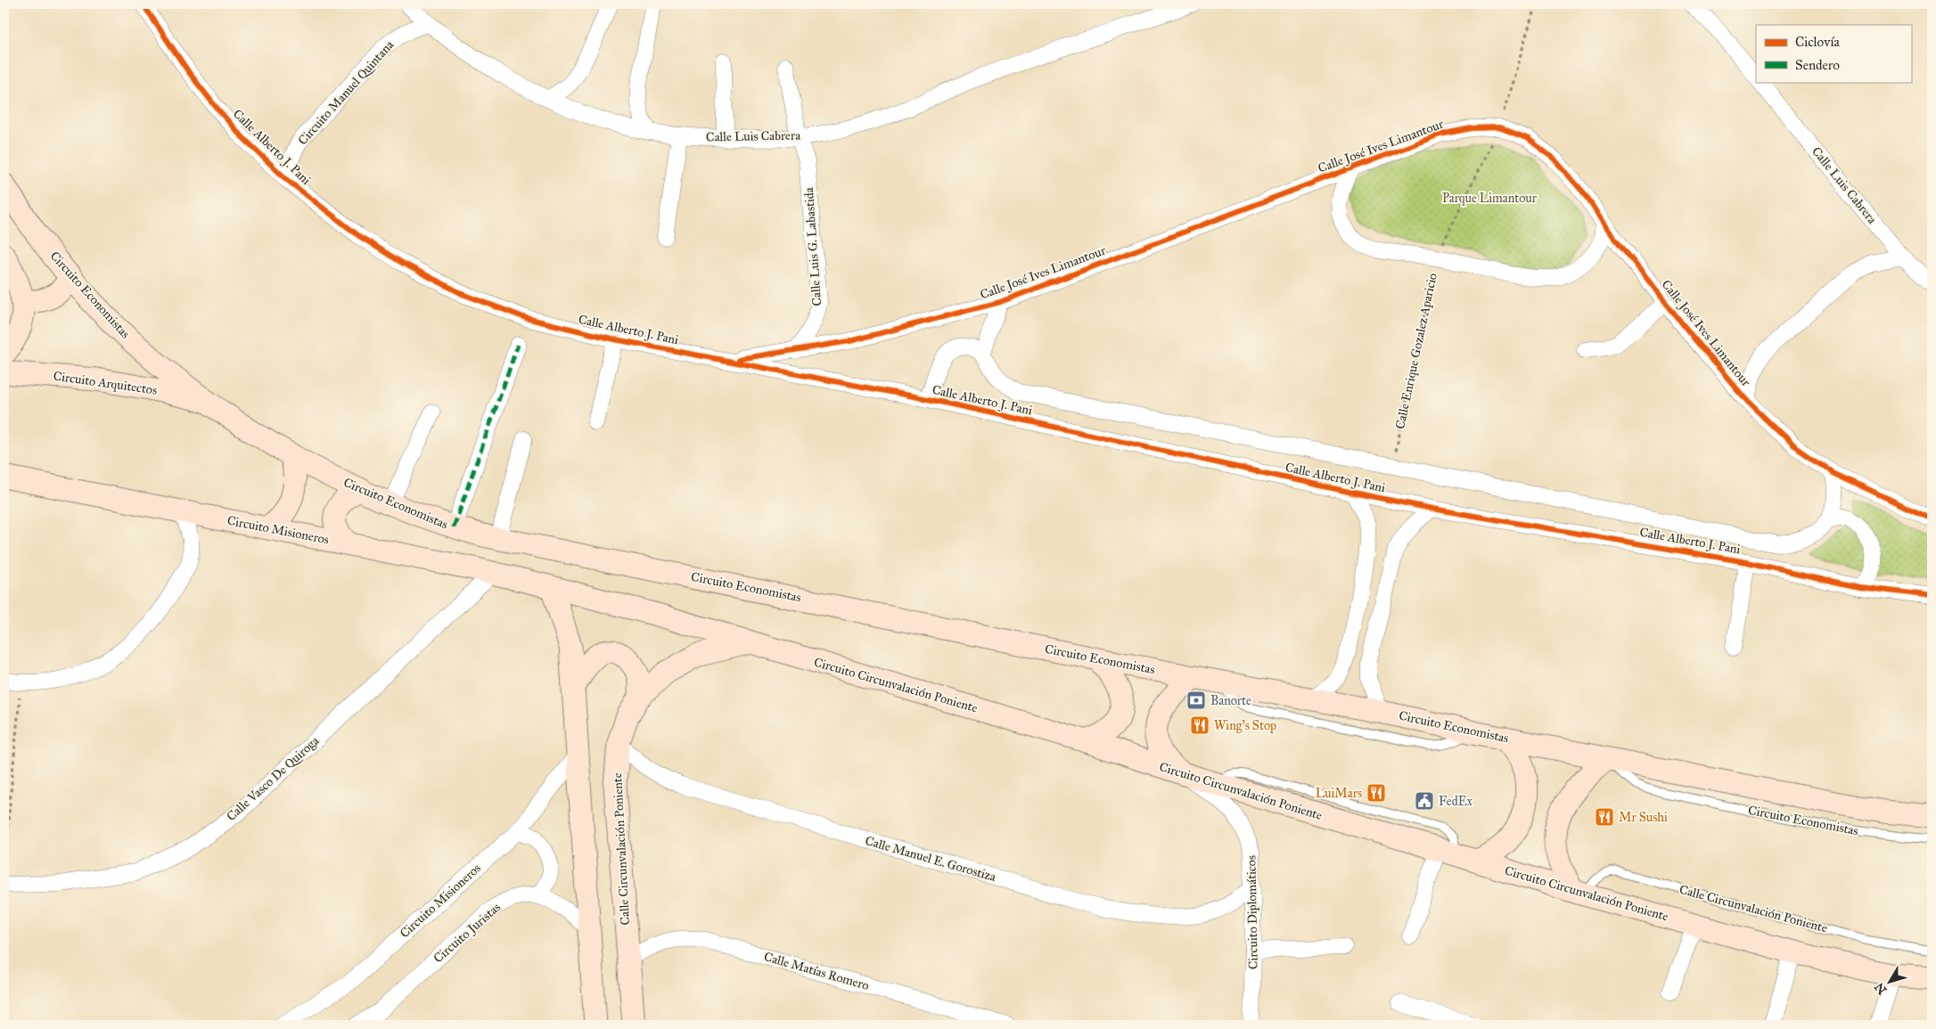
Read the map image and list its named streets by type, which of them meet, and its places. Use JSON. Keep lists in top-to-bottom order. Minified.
{"streets":{"main road":["Circuito Economistas","Circuito Arquitectos","Circuito Misioneros","Circuito Circunvalación Poniente","Calle Circunvalación Poniente"],"street":["Circuito Manuel Quintana","Calle Luis Cabrera","Calle José Ives Limantour","Calle Alberto J. Pani","Calle Luis G. Labastida","Calle Vasco De Quiroga","Calle Manuel E. Gorostiza","Circuito Diplomáticos","Circuito Juristas","Calle Matías Romero"],"path":["Calle Enrique Gozalez Aparicio"]},"crossings":[["Circuito Manuel Quintana","Calle Luis Cabrera"],["Circuito Manuel Quintana","Calle Alberto J. Pani"],["Calle Luis Cabrera","Calle Luis G. Labastida"],["Calle José Ives Limantour","Calle Alberto J. Pani"],["Calle José Ives Limantour","Calle Luis G. Labastida"],["Calle José Ives Limantour","Calle Enrique Gozalez Aparicio"],["Circuito Economistas","Circuito Arquitectos"],["Circuito Misioneros","Circuito Circunvalación Poniente"],["Circuito Misioneros","Calle Vasco De Quiroga"],["Circuito Circunvalación Poniente","Calle Circunvalación Poniente"],["Circuito Circunvalación Poniente","Circuito Diplomáticos"],["Calle Circunvalación Poniente","Calle Manuel E. Gorostiza"],["Calle Circunvalación Poniente","Calle Matías Romero"],["Calle Manuel E. Gorostiza","Circuito Diplomáticos"]],"parks":["Parque Limantour"],"places":{"bank":["Banorte"],"restaurant":["Wing's Stop","LuiMars","Mr Sushi"],"public building":["FedEx"]},"legend":["Ciclovía","Sendero"],"north":"bottom left"}
